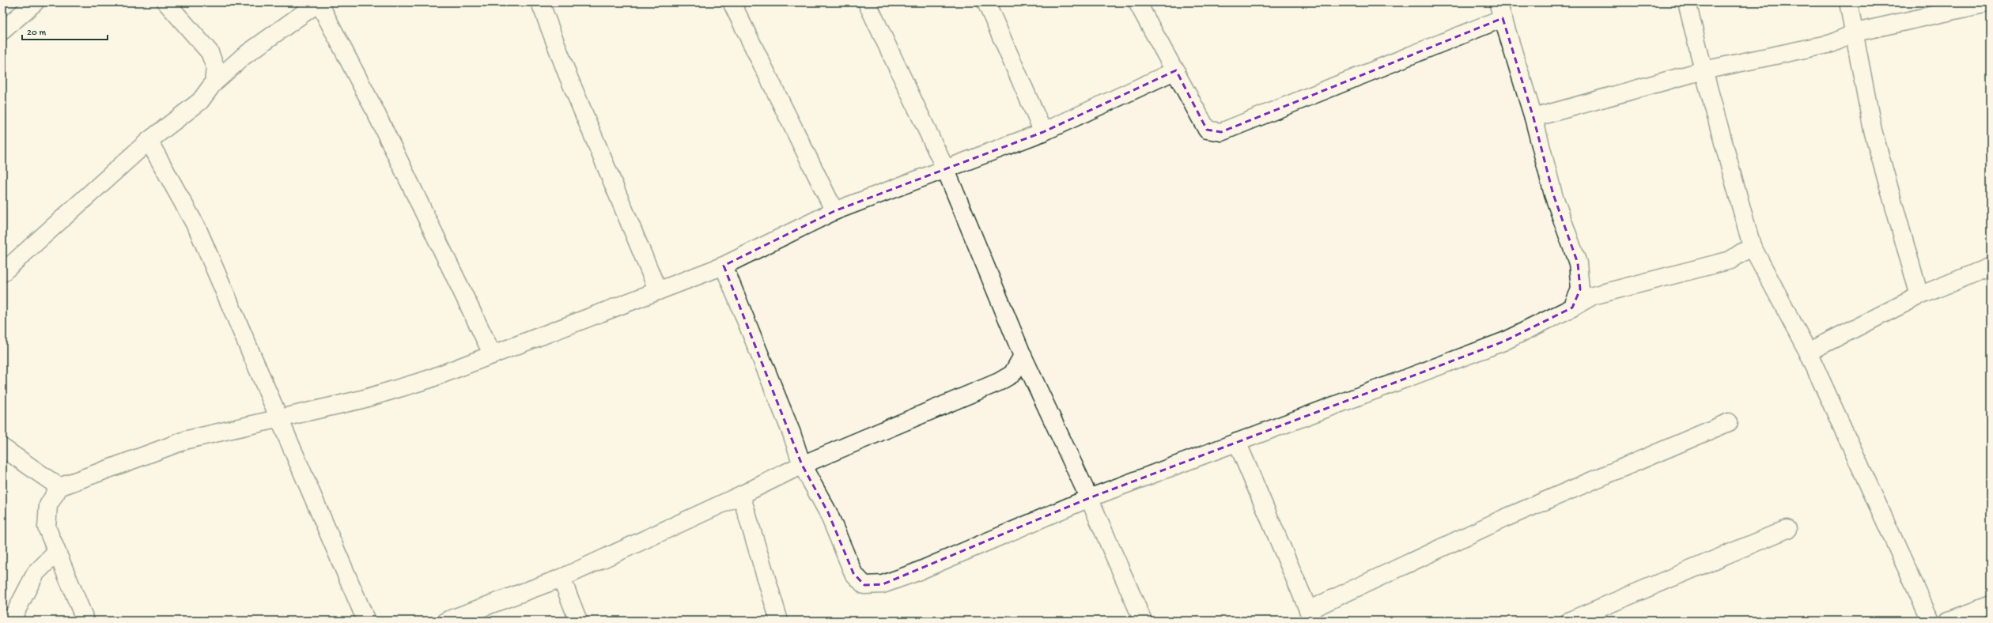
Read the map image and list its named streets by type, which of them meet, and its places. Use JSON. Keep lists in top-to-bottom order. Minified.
{"scale_bar":"20 m"}
